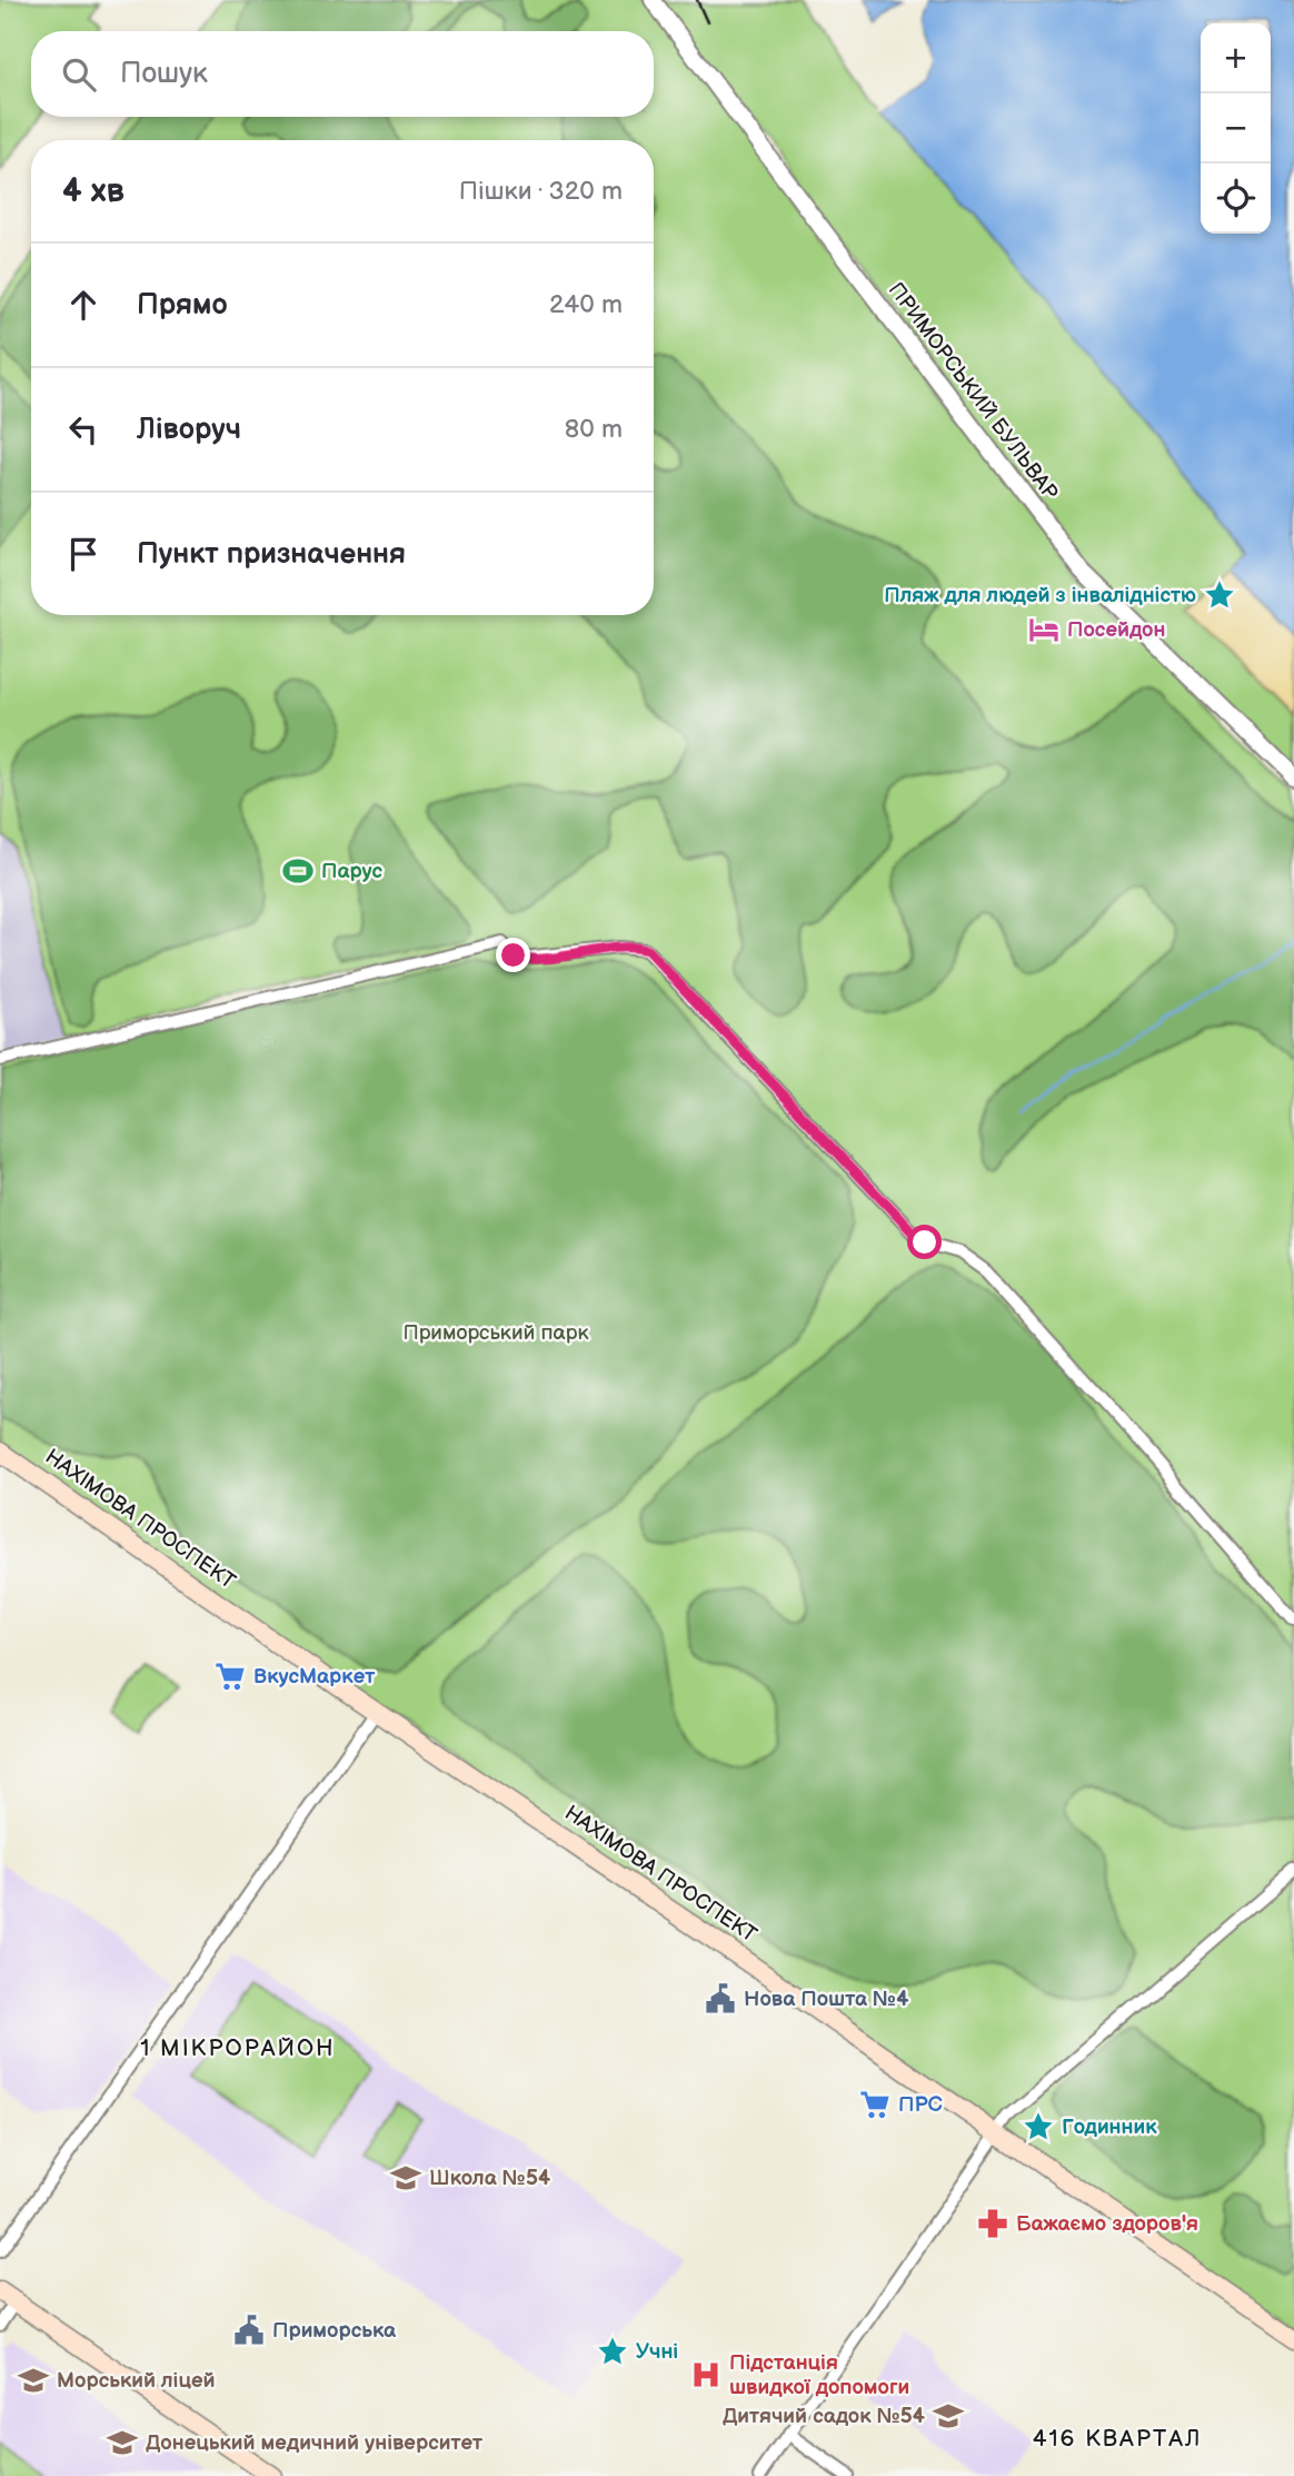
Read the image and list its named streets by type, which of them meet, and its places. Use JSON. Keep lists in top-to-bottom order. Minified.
{"streets":{"main road":["НАХІМОВА ПРОСПЕКТ"],"street":["ПРИМОРСЬКИЙ БУЛЬВАР"]},"districts":["1 МІКРОРАЙОН","416 КВАРТАЛ"],"parks":["Приморський парк"],"places":{"place":["Пляж для людей з інвалідністю","Годинник","Учні"],"hotel":["Посейдон"],"sports":["Парус"],"supermarket":["ВкусМаркет","ПРС"],"public building":["Нова Пошта №4","Приморська"],"school or university":["Школа №54","Морський ліцей","Дитячий садок №54","Донецький медичний університет"],"pharmacy":["Бажаємо здоров'я"],"hospital":["Підстанція швидкої допомоги"]},"page":{"map_buttons":["+","−"],"search":"Пошук","heading":["4 хв","Пішки · 320 m"],"list":[["Прямо","240 m"],["Ліворуч","80 m"],"Пункт призначення"]}}
